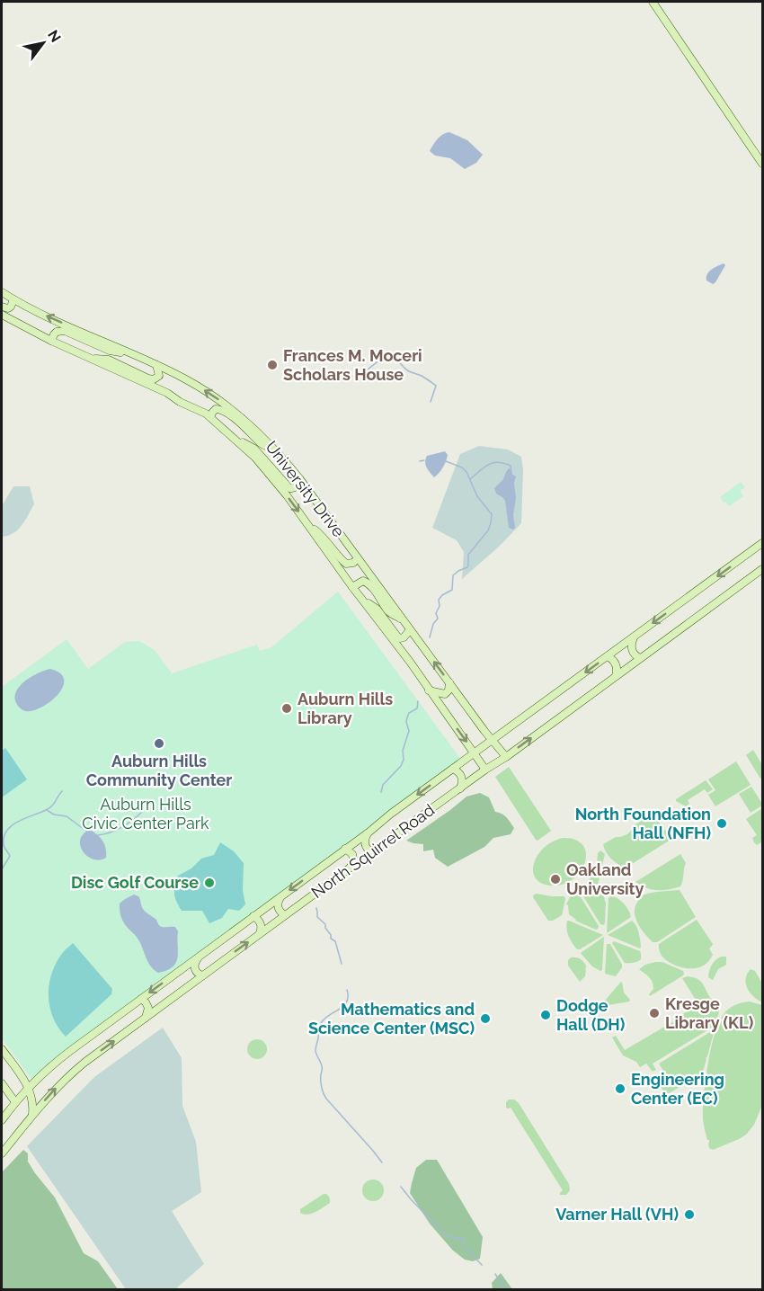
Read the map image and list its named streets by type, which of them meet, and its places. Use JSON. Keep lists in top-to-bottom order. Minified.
{"streets":{"main road":["University Drive","North Squirrel Road"]},"crossings":[["University Drive","North Squirrel Road"]],"parks":["Auburn Hills Civic Center Park"],"places":["Frances M. Moceri Scholars House","Auburn Hills Library","Auburn Hills Community Center","North Foundation Hall (NFH)","Oakland University","Disc Golf Course","Kresge Library (KL)","Dodge Hall (DH)","Mathematics and Science Center (MSC)","Engineering Center (EC)","Varner Hall (VH)"],"north":"top right"}
